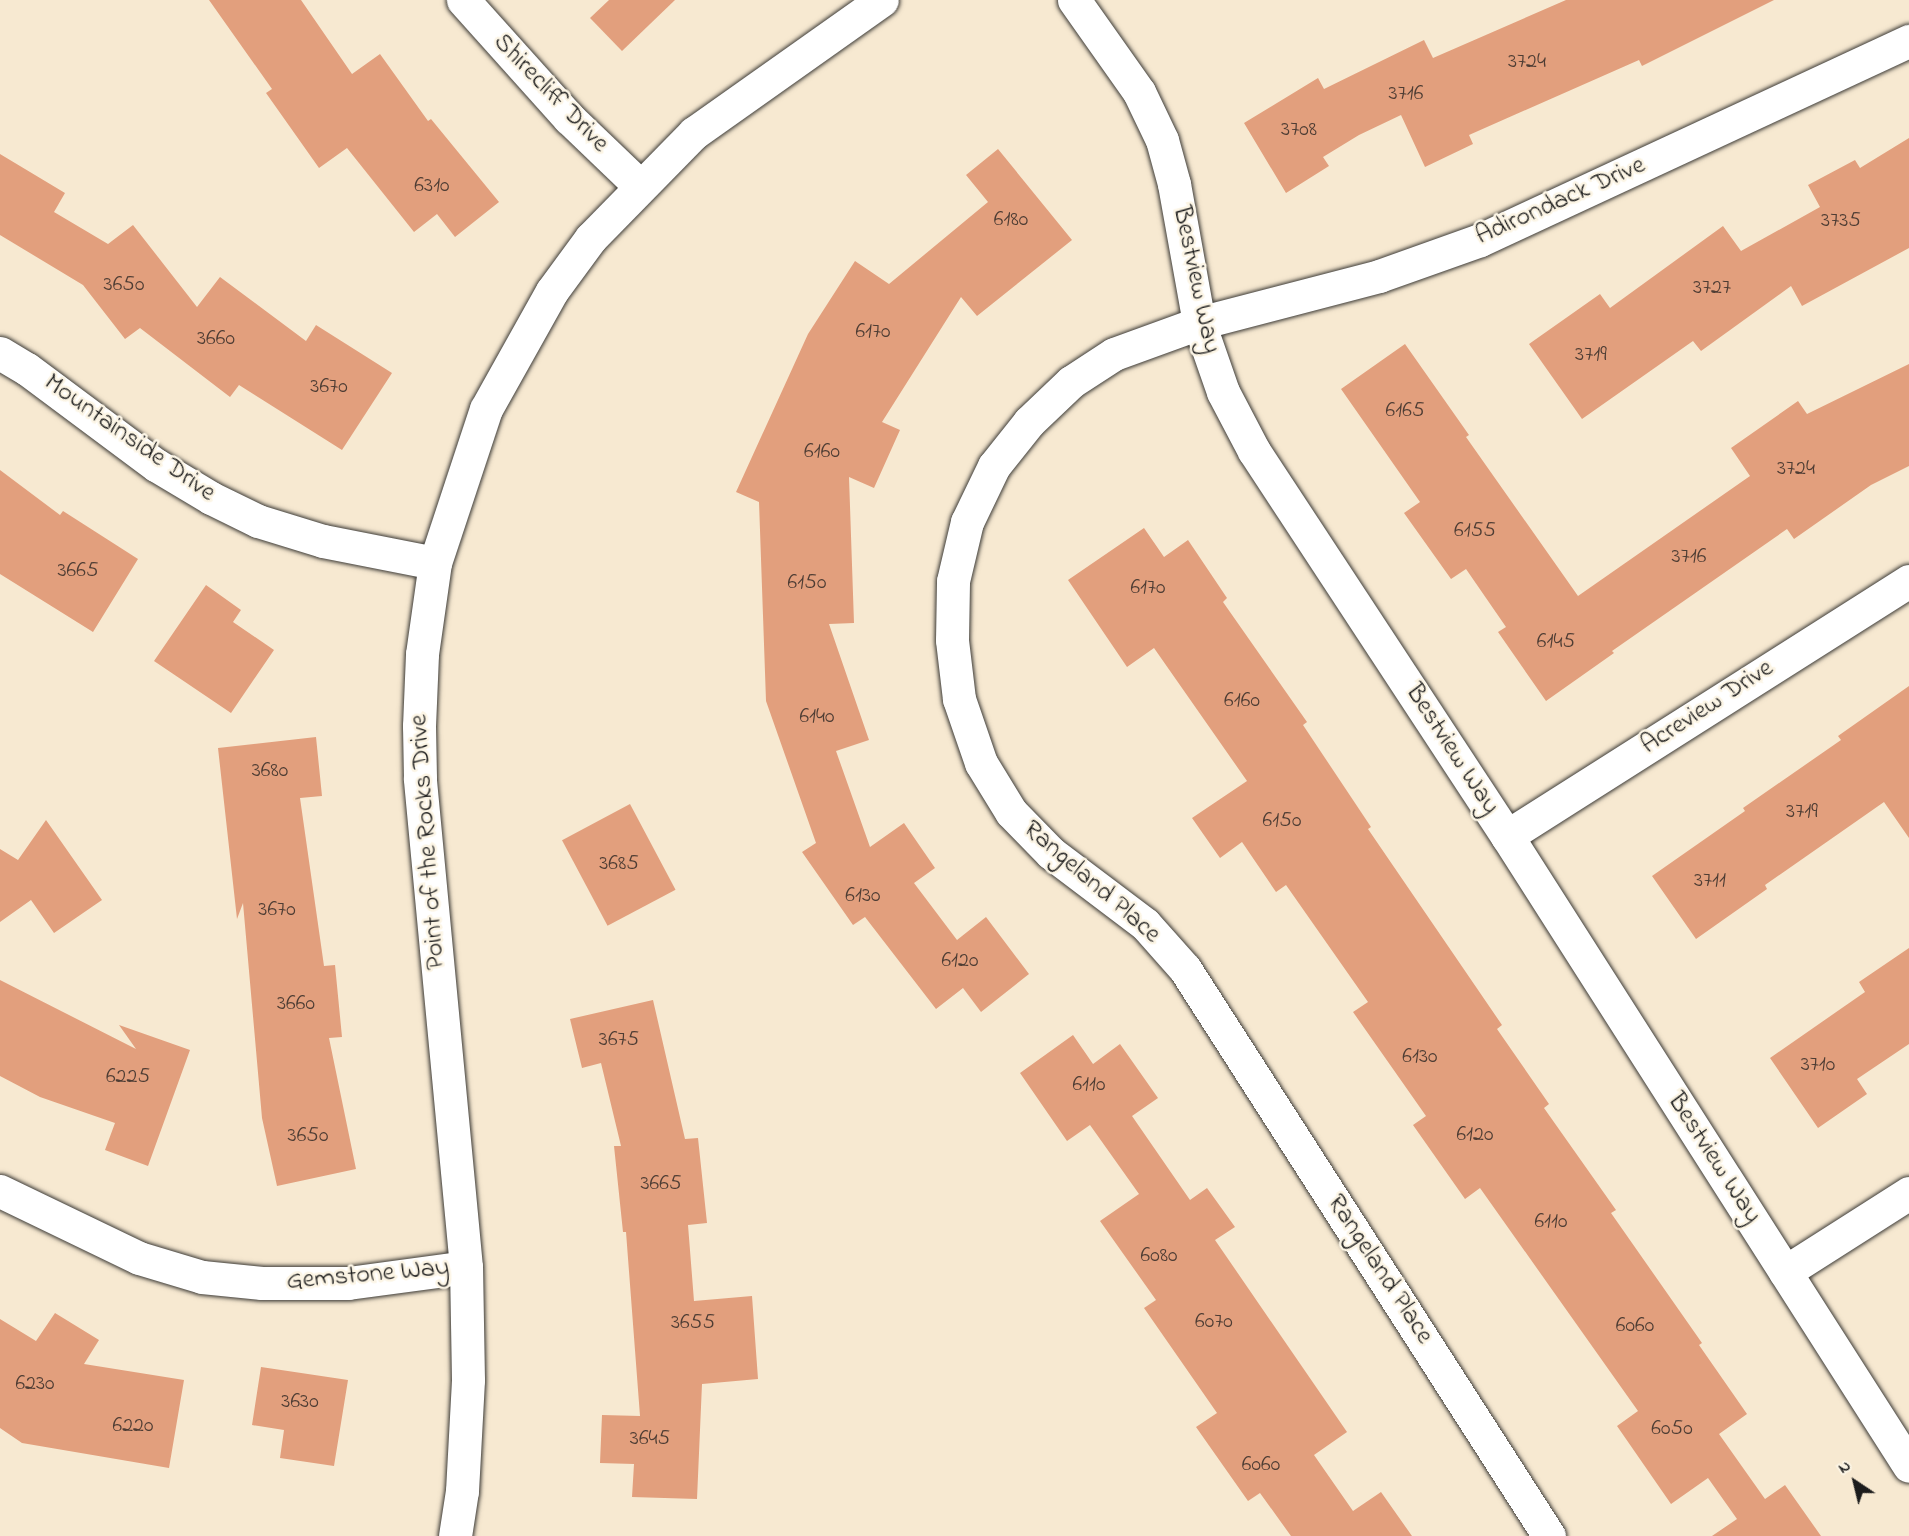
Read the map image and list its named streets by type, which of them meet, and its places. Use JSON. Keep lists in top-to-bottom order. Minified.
{"streets":{"street":["Shirecliff Drive","Adirondack Drive","Bestview Way","Mountainside Drive","Acreview Drive","Point of the Rocks Drive","Rangeland Place","Gemstone Way"]},"crossings":[["Shirecliff Drive","Point of the Rocks Drive"],["Adirondack Drive","Bestview Way"],["Adirondack Drive","Rangeland Place"],["Bestview Way","Acreview Drive"],["Bestview Way","Rangeland Place"],["Mountainside Drive","Point of the Rocks Drive"],["Point of the Rocks Drive","Gemstone Way"]],"house_numbers":["3724","3716","3708","6310","6180","3735","3650","3727","6170","3660","3719","3670","6165","6160","3724","6155","3716","3665","6150","6170","6145","6160","6140","3680","3719","6150","3685","3711","6130","3670","6120","3660","3675","6130","3710","6225","6110","6120","3650","3665","6110","6080","6070","3655","6060","6230","3630","6220","6050","3645","6060"],"north":"top left"}
